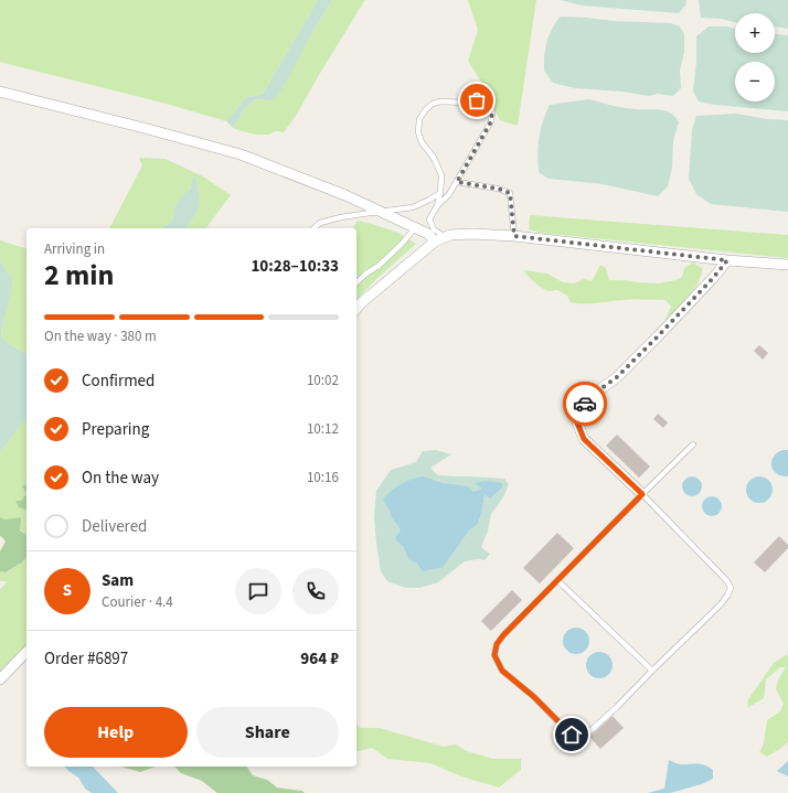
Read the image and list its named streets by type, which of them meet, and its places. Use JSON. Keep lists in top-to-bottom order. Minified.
{"page":{"map_buttons":["+","−"],"heading":["2 min","Arriving in","10:28–10:33"],"panel":["Sam","Courier · 4.4","Order #6897","964 ₽"],"bar":"On the way · 380 m","list":[["Confirmed","10:02"],["Preparing","10:12"],["On the way","10:16"],"Delivered"],"round":"S","buttons":["Help","Share"]}}
